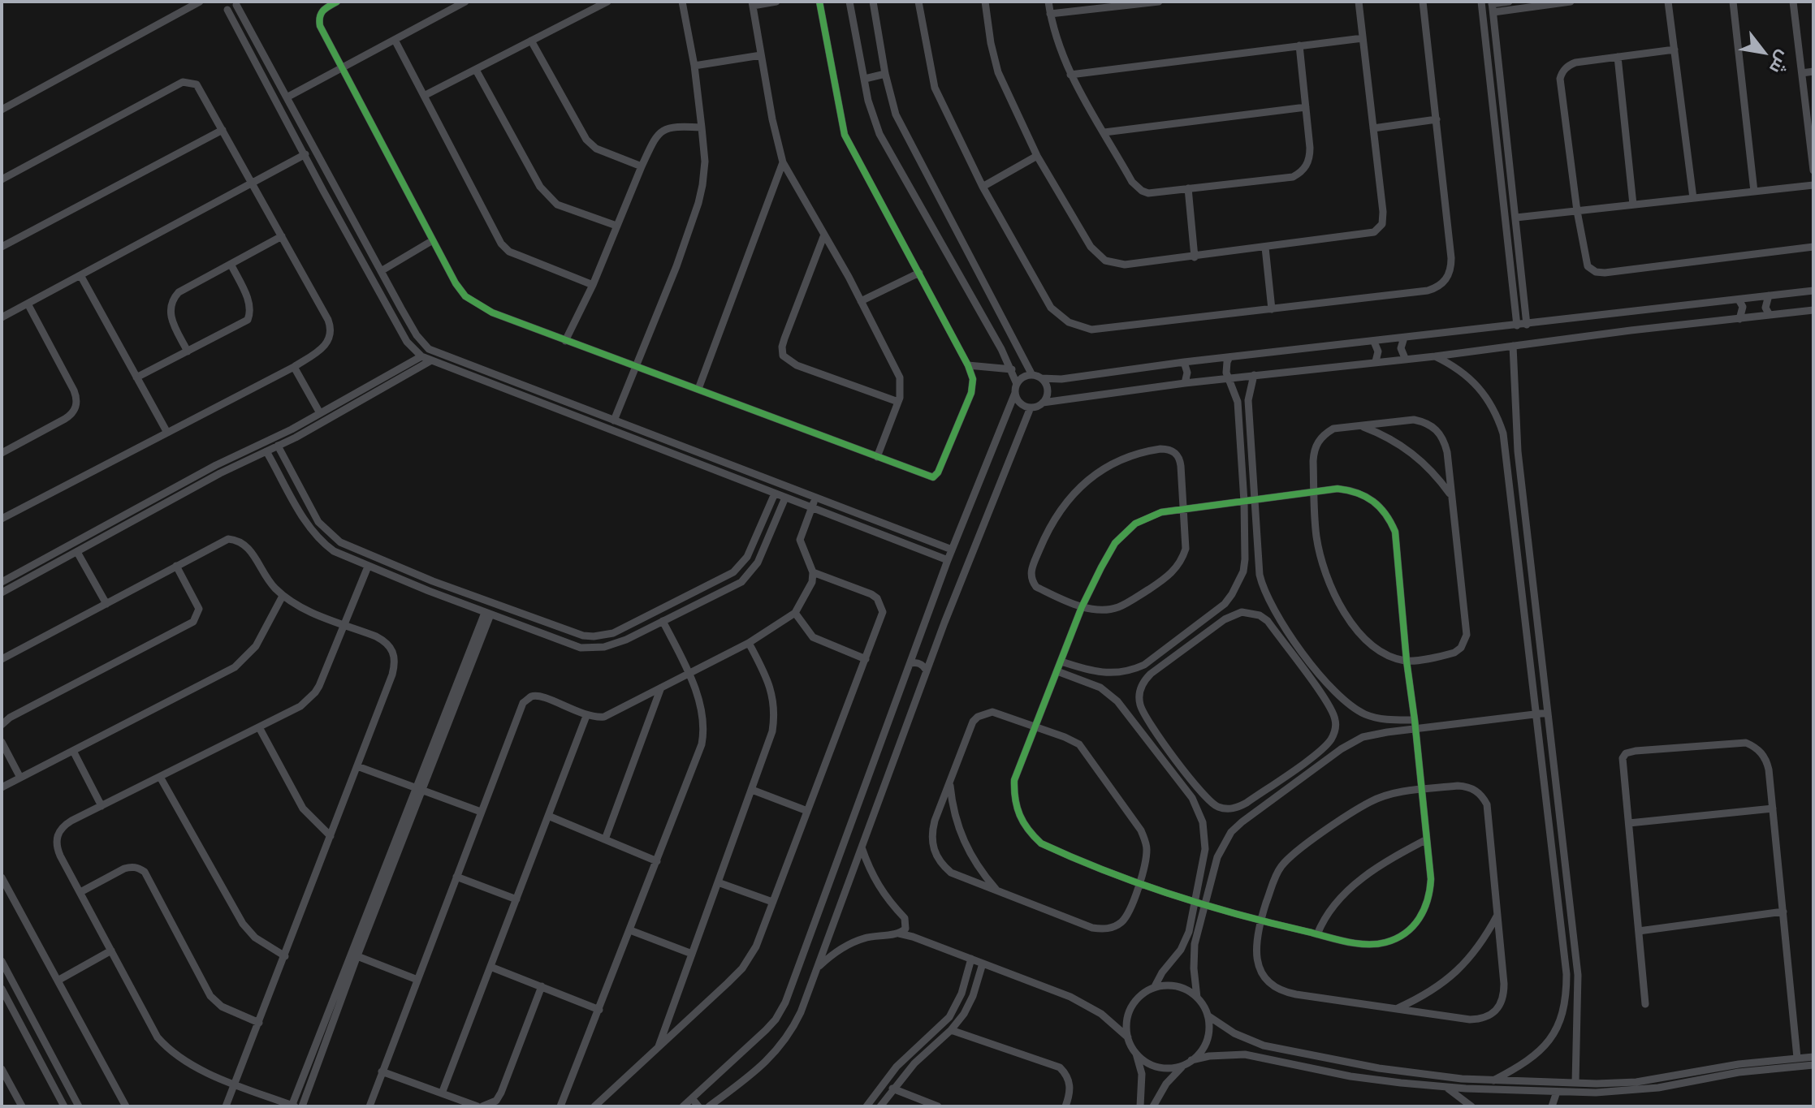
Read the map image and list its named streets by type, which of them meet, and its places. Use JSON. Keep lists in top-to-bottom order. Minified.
{"north":"bottom right"}
